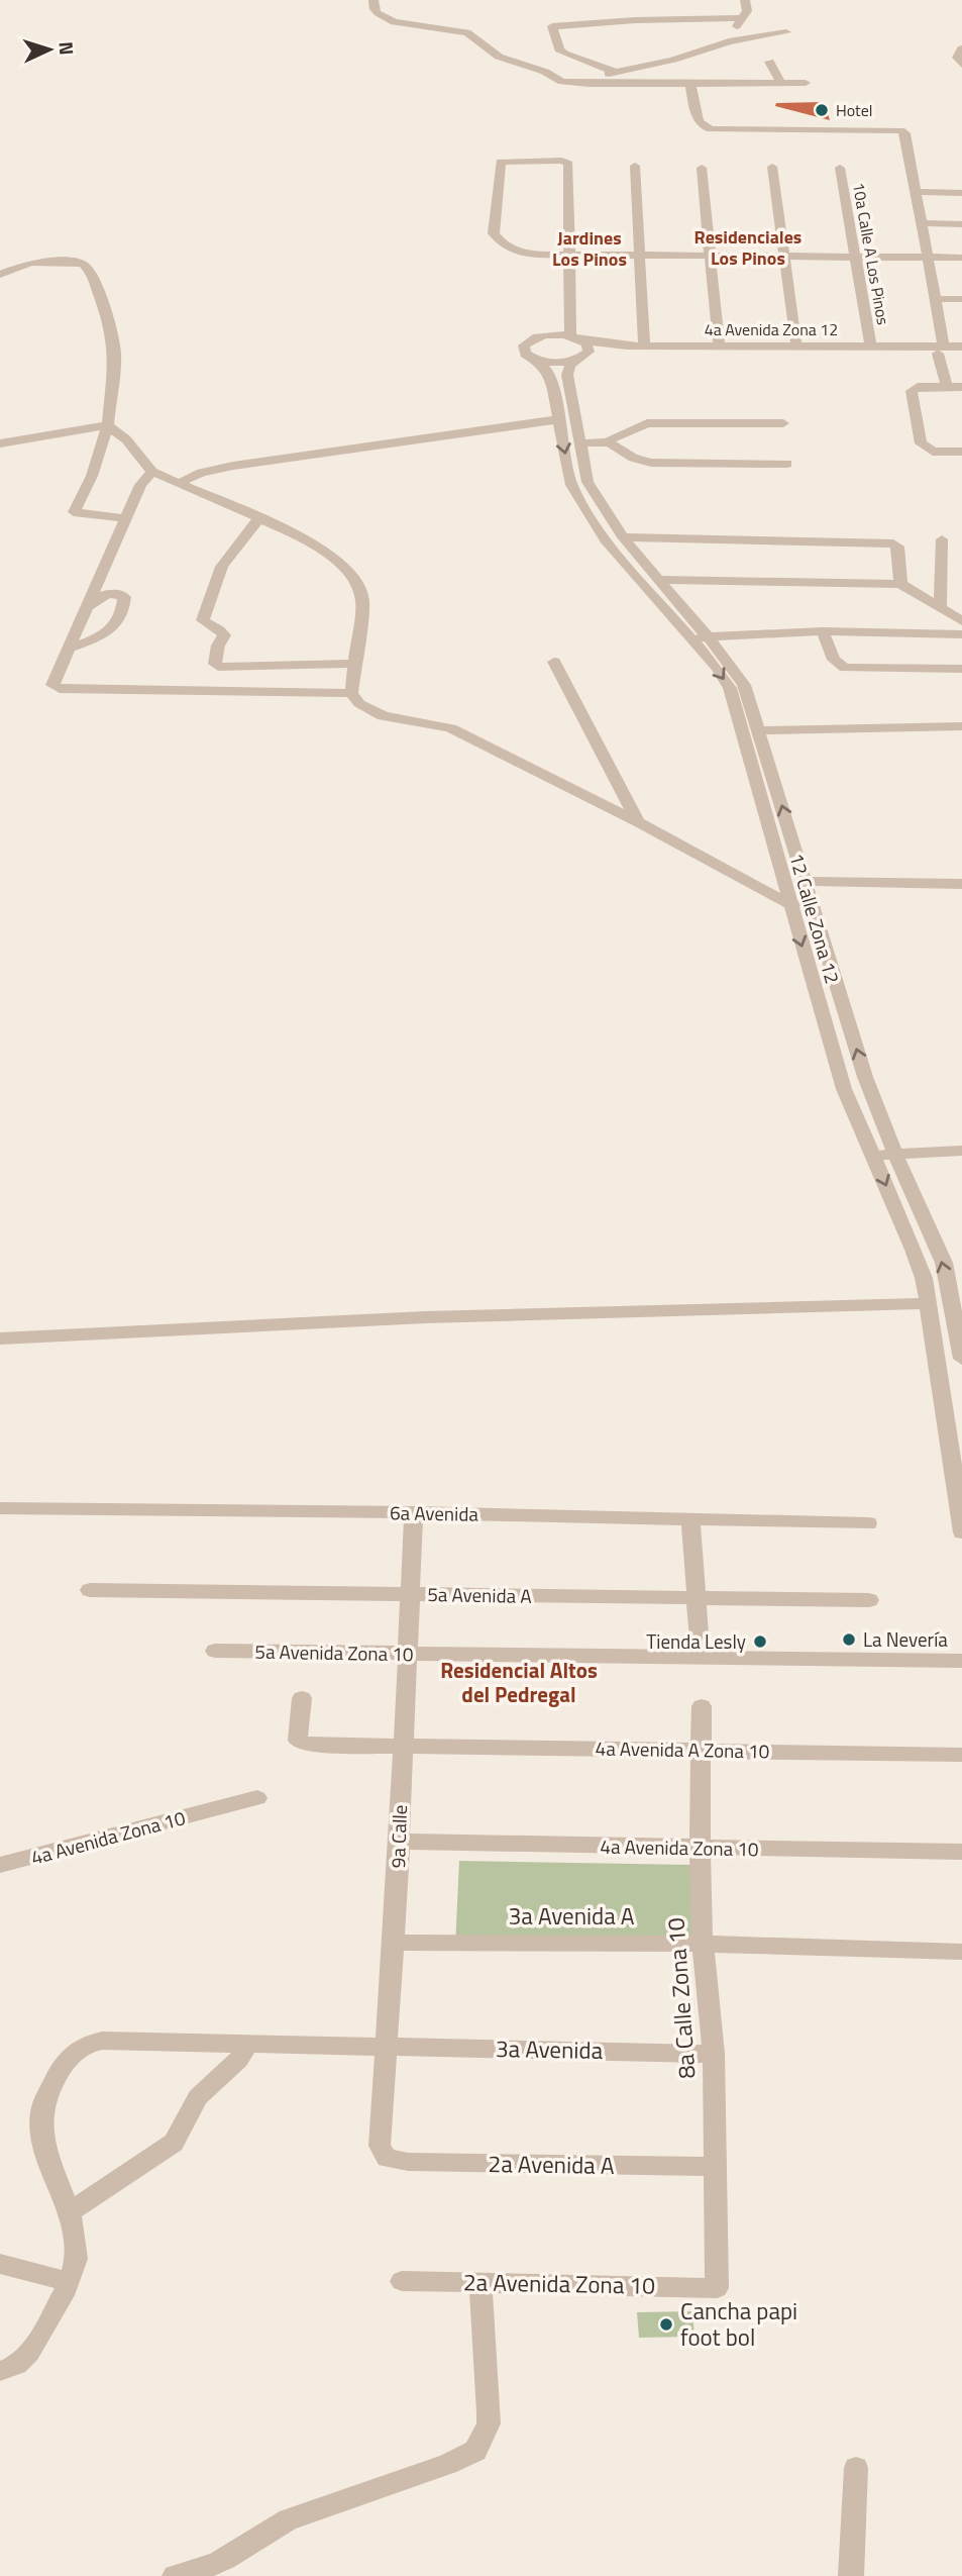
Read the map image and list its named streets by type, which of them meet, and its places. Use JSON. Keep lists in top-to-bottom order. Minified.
{"streets":{"street":["10a Calle A Los Pinos","4a Avenida Zona 12","12 Calle Zona 12","6a Avenida","5a Avenida A","5a Avenida Zona 10","4a Avenida A Zona 10","9a Calle","4a Avenida Zona 10","3a Avenida A","8a Calle Zona 10","3a Avenida","2a Avenida A","2a Avenida Zona 10"]},"crossings":[["10a Calle A Los Pinos","4a Avenida Zona 12"],["4a Avenida Zona 12","12 Calle Zona 12"],["6a Avenida","9a Calle"],["5a Avenida A","9a Calle"],["5a Avenida Zona 10","9a Calle"],["4a Avenida A Zona 10","9a Calle"],["4a Avenida A Zona 10","8a Calle Zona 10"],["9a Calle","4a Avenida Zona 10"],["9a Calle","3a Avenida A"],["9a Calle","3a Avenida"],["9a Calle","2a Avenida A"],["4a Avenida Zona 10","8a Calle Zona 10"],["3a Avenida A","8a Calle Zona 10"],["8a Calle Zona 10","3a Avenida"],["8a Calle Zona 10","2a Avenida A"],["8a Calle Zona 10","2a Avenida Zona 10"]],"districts":["Residenciales Los Pinos","Jardines Los Pinos","Residencial Altos del Pedregal"],"places":["Hotel","La Nevería","Tienda Lesly","Cancha papi foot bol"],"north":"right"}
